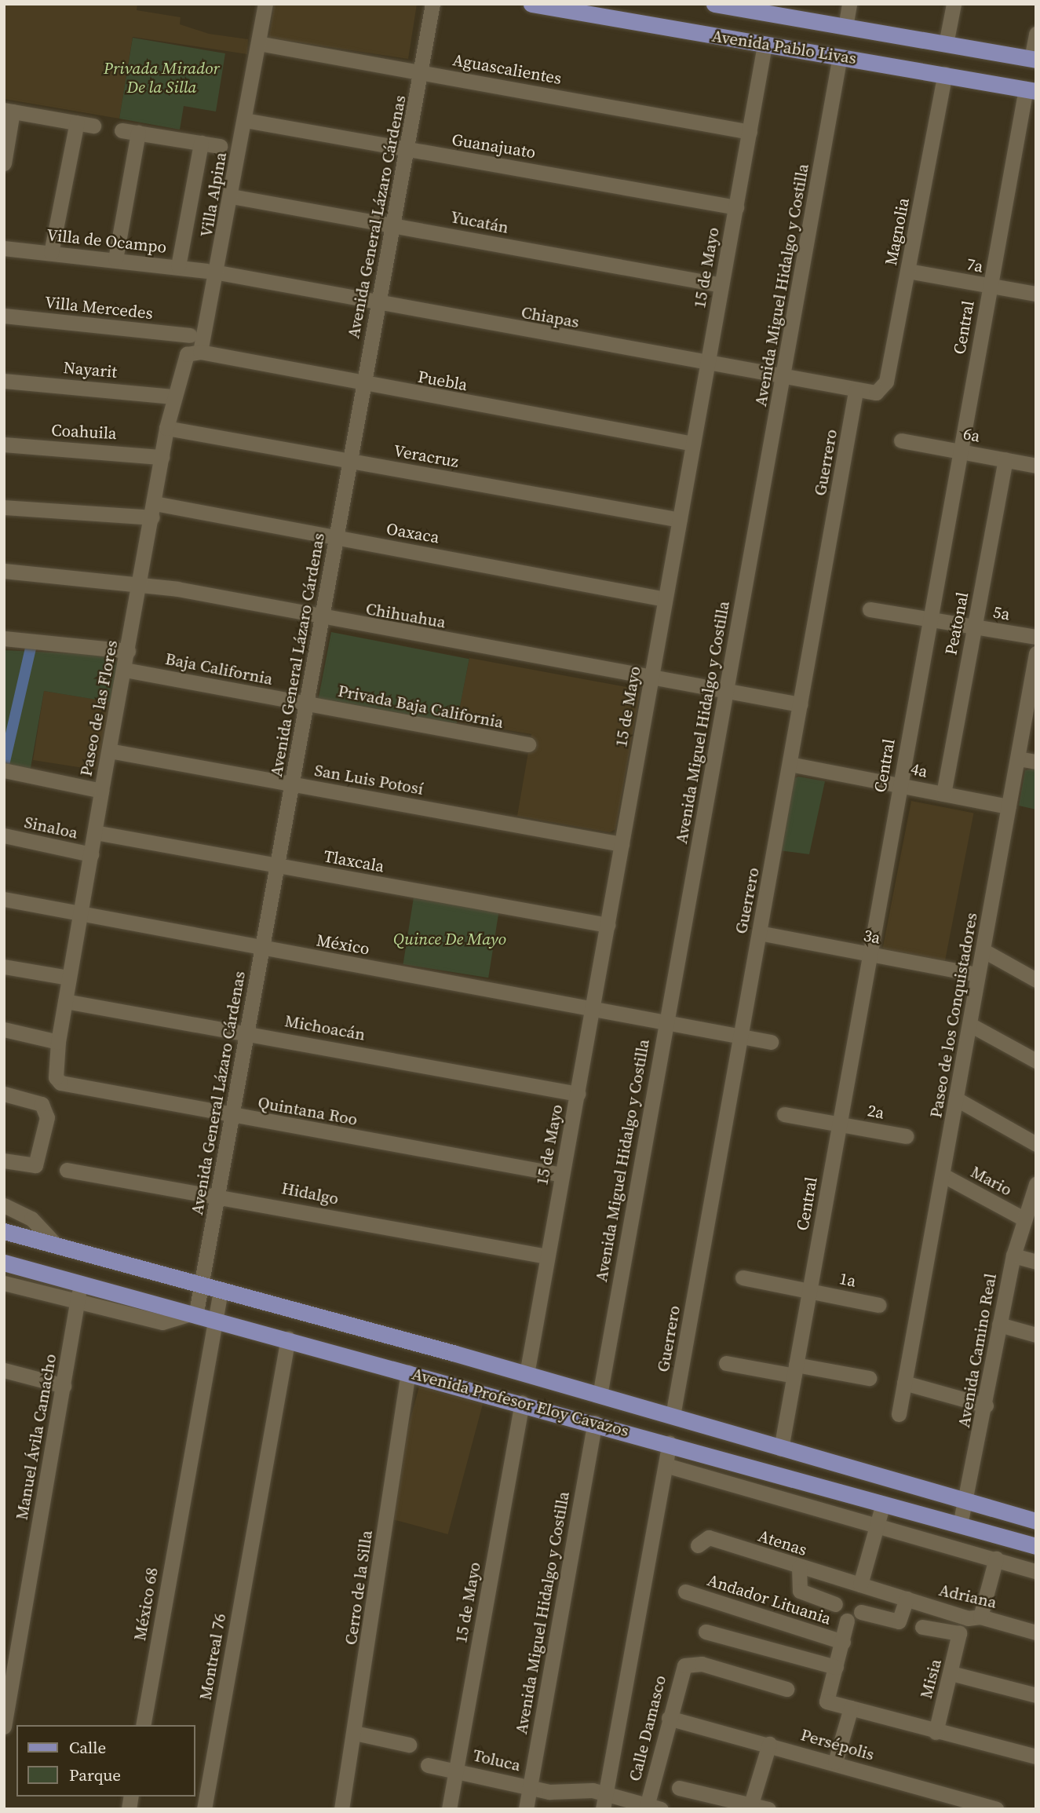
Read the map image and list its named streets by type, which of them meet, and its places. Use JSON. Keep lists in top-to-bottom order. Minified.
{"streets":{"main road":["Avenida Pablo Livas","Avenida Profesor Eloy Cavazos"],"street":["Aguascalientes","Guanajuato","Villa Alpina","Avenida General Lázaro Cárdenas","Yucatán","Magnolia","Villa de Ocampo","7a","15 de Mayo","Avenida Miguel Hidalgo y Costilla","Villa Mercedes","Chiapas","Central","Nayarit","Puebla","Coahuila","6a","Veracruz","Guerrero","Oaxaca","5a","Chihuahua","Peatonal","Baja California","Privada Baja California","Paseo de las Flores","4a","San Luis Potosí","Sinaloa","Tlaxcala","3a","México","Paseo de los Conquistadores","Michoacán","Quintana Roo","2a","Mario","Hidalgo","1a","Avenida Camino Real","Manuel Ávila Camacho","Atenas","Cerro de la Silla","Adriana","Andador Lituania","México 68","Montreal 76","Misia","Calle Damasco","Persépolis","Toluca"]},"crossings":[["Avenida Pablo Livas","Magnolia"],["Avenida Pablo Livas","15 de Mayo"],["Avenida Pablo Livas","Avenida Miguel Hidalgo y Costilla"],["Avenida Pablo Livas","Central"],["Aguascalientes","Villa Alpina"],["Aguascalientes","Avenida General Lázaro Cárdenas"],["Aguascalientes","15 de Mayo"],["Guanajuato","Villa Alpina"],["Guanajuato","Avenida General Lázaro Cárdenas"],["Guanajuato","15 de Mayo"],["Villa Alpina","Yucatán"],["Villa Alpina","Villa de Ocampo"],["Villa Alpina","Chiapas"],["Villa Alpina","Puebla"],["Villa Alpina","Paseo de las Flores"],["Avenida General Lázaro Cárdenas","Yucatán"],["Avenida General Lázaro Cárdenas","Chiapas"],["Avenida General Lázaro Cárdenas","Puebla"],["Avenida General Lázaro Cárdenas","Veracruz"],["Avenida General Lázaro Cárdenas","Oaxaca"],["Avenida General Lázaro Cárdenas","Chihuahua"],["Avenida General Lázaro Cárdenas","Baja California"],["Avenida General Lázaro Cárdenas","Privada Baja California"],["Avenida General Lázaro Cárdenas","San Luis Potosí"],["Avenida General Lázaro Cárdenas","Tlaxcala"],["Avenida General Lázaro Cárdenas","México"],["Avenida General Lázaro Cárdenas","Michoacán"],["Avenida General Lázaro Cárdenas","Quintana Roo"],["Avenida General Lázaro Cárdenas","Hidalgo"],["Avenida General Lázaro Cárdenas","Avenida Profesor Eloy Cavazos"],["Yucatán","15 de Mayo"],["Magnolia","7a"],["Magnolia","Chiapas"],["Villa de Ocampo","Chiapas"],["7a","Central"],["15 de Mayo","Chiapas"],["15 de Mayo","Puebla"],["15 de Mayo","Veracruz"],["15 de Mayo","Oaxaca"],["15 de Mayo","Chihuahua"],["15 de Mayo","San Luis Potosí"],["15 de Mayo","Tlaxcala"],["15 de Mayo","México"],["15 de Mayo","Michoacán"],["15 de Mayo","Quintana Roo"],["15 de Mayo","Hidalgo"],["15 de Mayo","Avenida Profesor Eloy Cavazos"],["15 de Mayo","Toluca"],["Avenida Miguel Hidalgo y Costilla","Chiapas"],["Avenida Miguel Hidalgo y Costilla","Chihuahua"],["Avenida Miguel Hidalgo y Costilla","México"],["Avenida Miguel Hidalgo y Costilla","Avenida Profesor Eloy Cavazos"],["Avenida Miguel Hidalgo y Costilla","Toluca"],["Chiapas","Guerrero"],["Central","6a"],["Central","5a"],["Central","4a"],["Central","3a"],["Central","2a"],["Central","1a"],["Central","Avenida Profesor Eloy Cavazos"],["Nayarit","Paseo de las Flores"],["Puebla","Paseo de las Flores"],["Coahuila","Paseo de las Flores"],["6a","Peatonal"],["Veracruz","Paseo de las Flores"],["Guerrero","Chihuahua"],["Guerrero","4a"],["Guerrero","3a"],["Guerrero","México"],["Guerrero","Avenida Profesor Eloy Cavazos"],["Oaxaca","Paseo de las Flores"],["5a","Peatonal"],["Chihuahua","Paseo de las Flores"],["Peatonal","4a"],["Baja California","Privada Baja California"],["Baja California","Paseo de las Flores"],["Paseo de las Flores","San Luis Potosí"],["Paseo de las Flores","Sinaloa"],["Paseo de las Flores","Tlaxcala"],["Paseo de las Flores","México"],["Paseo de las Flores","Michoacán"],["Paseo de las Flores","Quintana Roo"],["4a","Paseo de los Conquistadores"],["3a","Paseo de los Conquistadores"],["Paseo de los Conquistadores","Mario"],["Mario","Avenida Camino Real"],["Avenida Camino Real","Avenida Profesor Eloy Cavazos"],["Avenida Profesor Eloy Cavazos","Manuel Ávila Camacho"],["Avenida Profesor Eloy Cavazos","Cerro de la Silla"],["Avenida Profesor Eloy Cavazos","México 68"],["Avenida Profesor Eloy Cavazos","Montreal 76"],["Atenas","Adriana"],["Adriana","Misia"],["Calle Damasco","Persépolis"]],"parks":["Privada Mirador De la Silla","Quince De Mayo"],"legend":["Calle","Parque"]}
